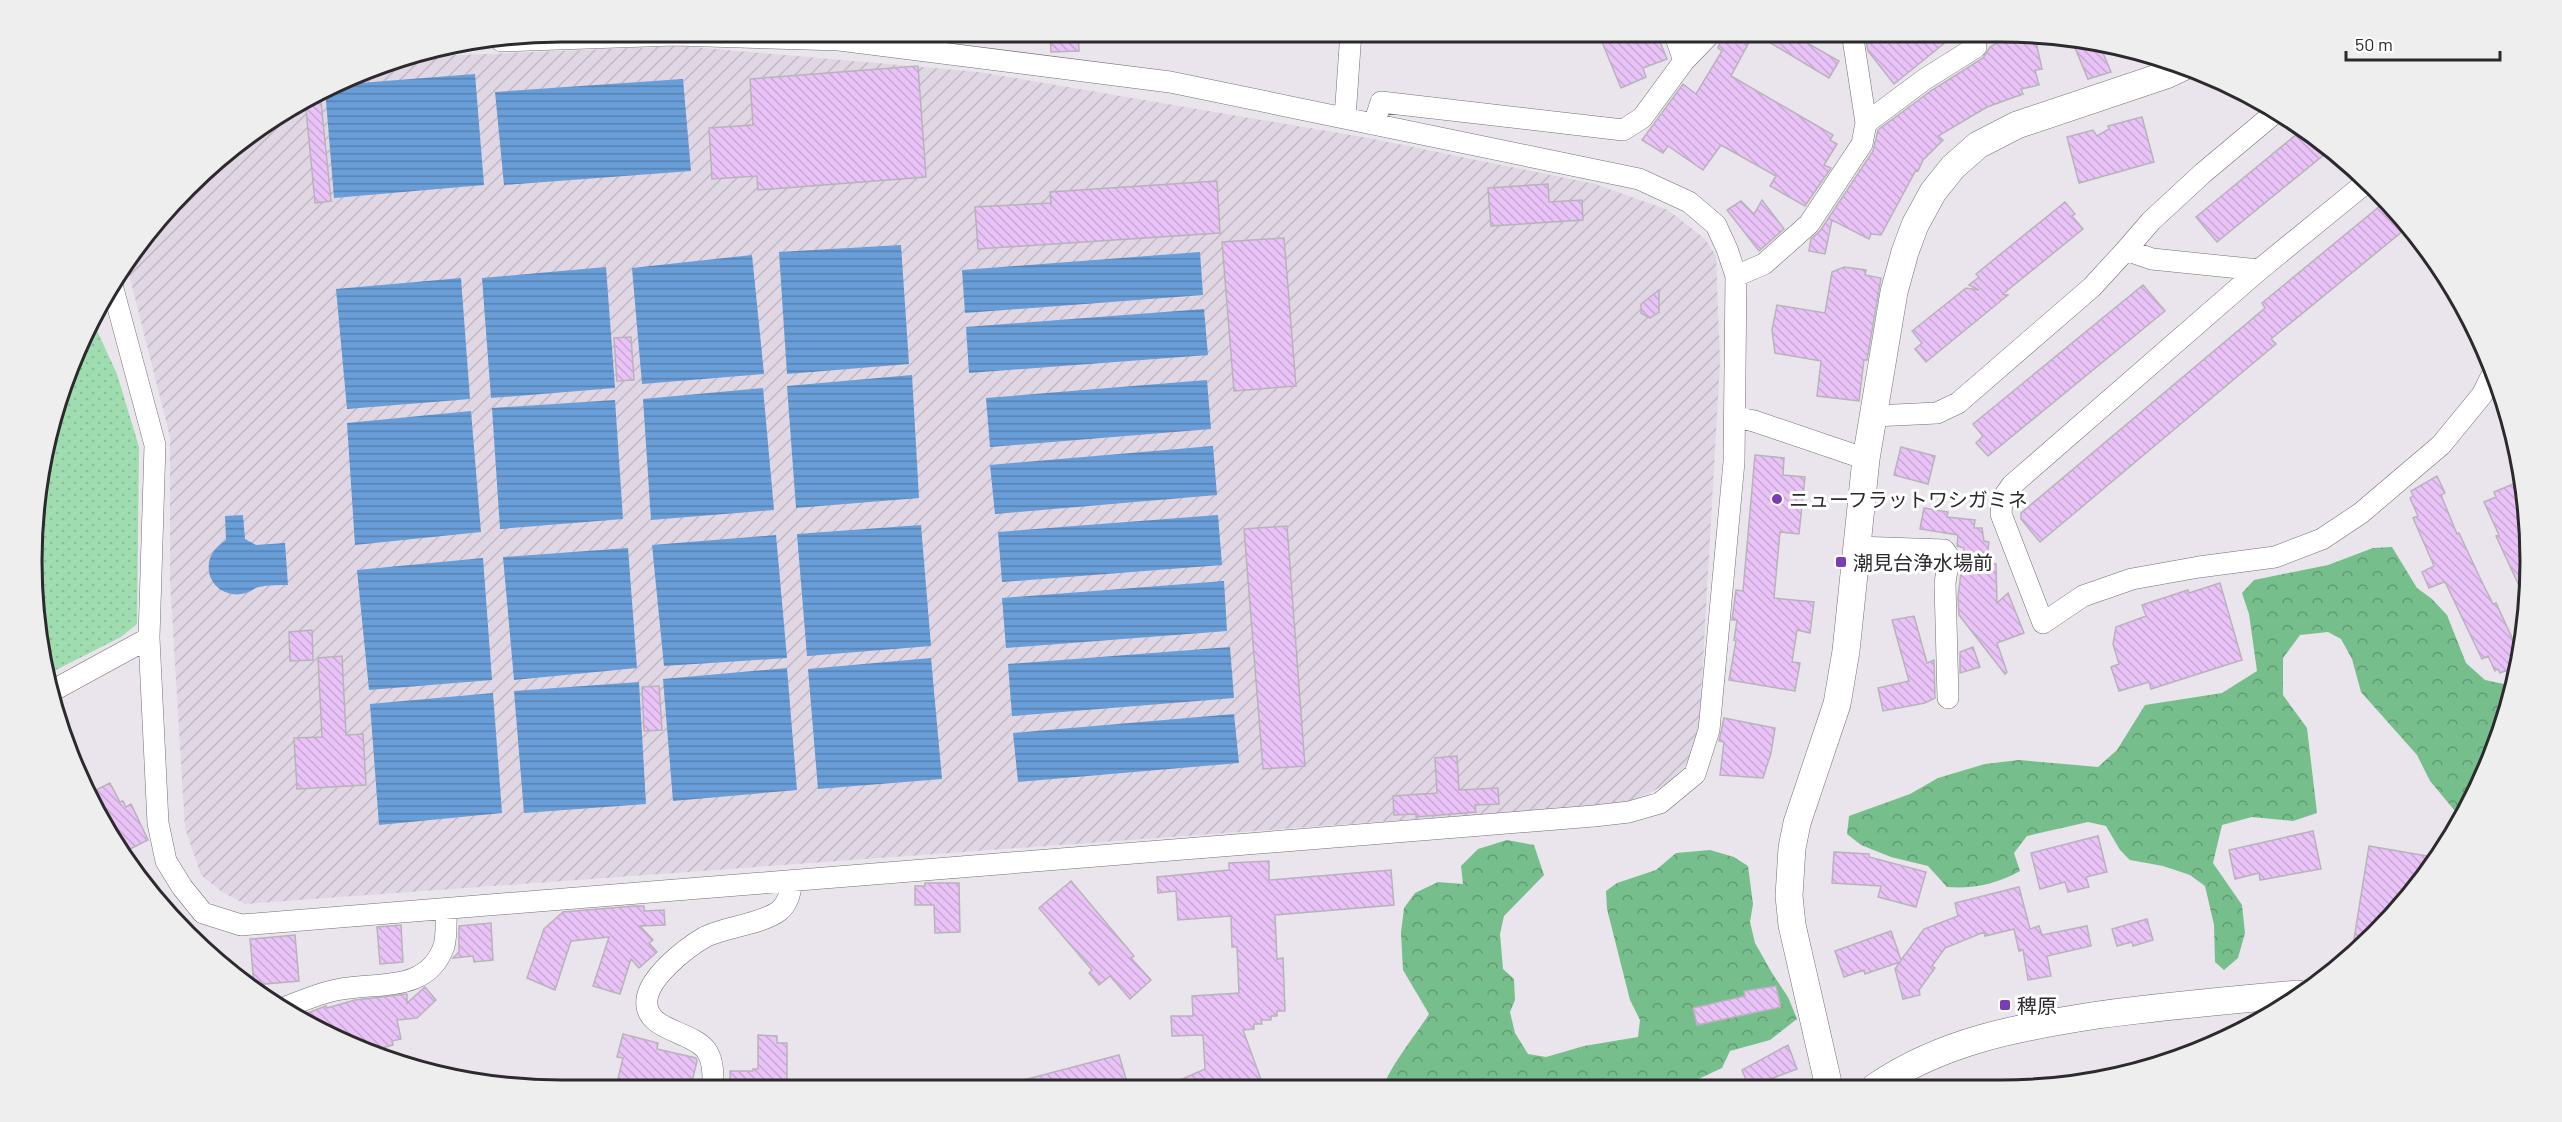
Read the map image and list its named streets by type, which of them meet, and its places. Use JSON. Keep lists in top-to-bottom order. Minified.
{"places":{"other":["ニューフラットワシガミネ"],"transit":["潮見台浄水場前","稗原"]},"scale_bar":"50 m"}
